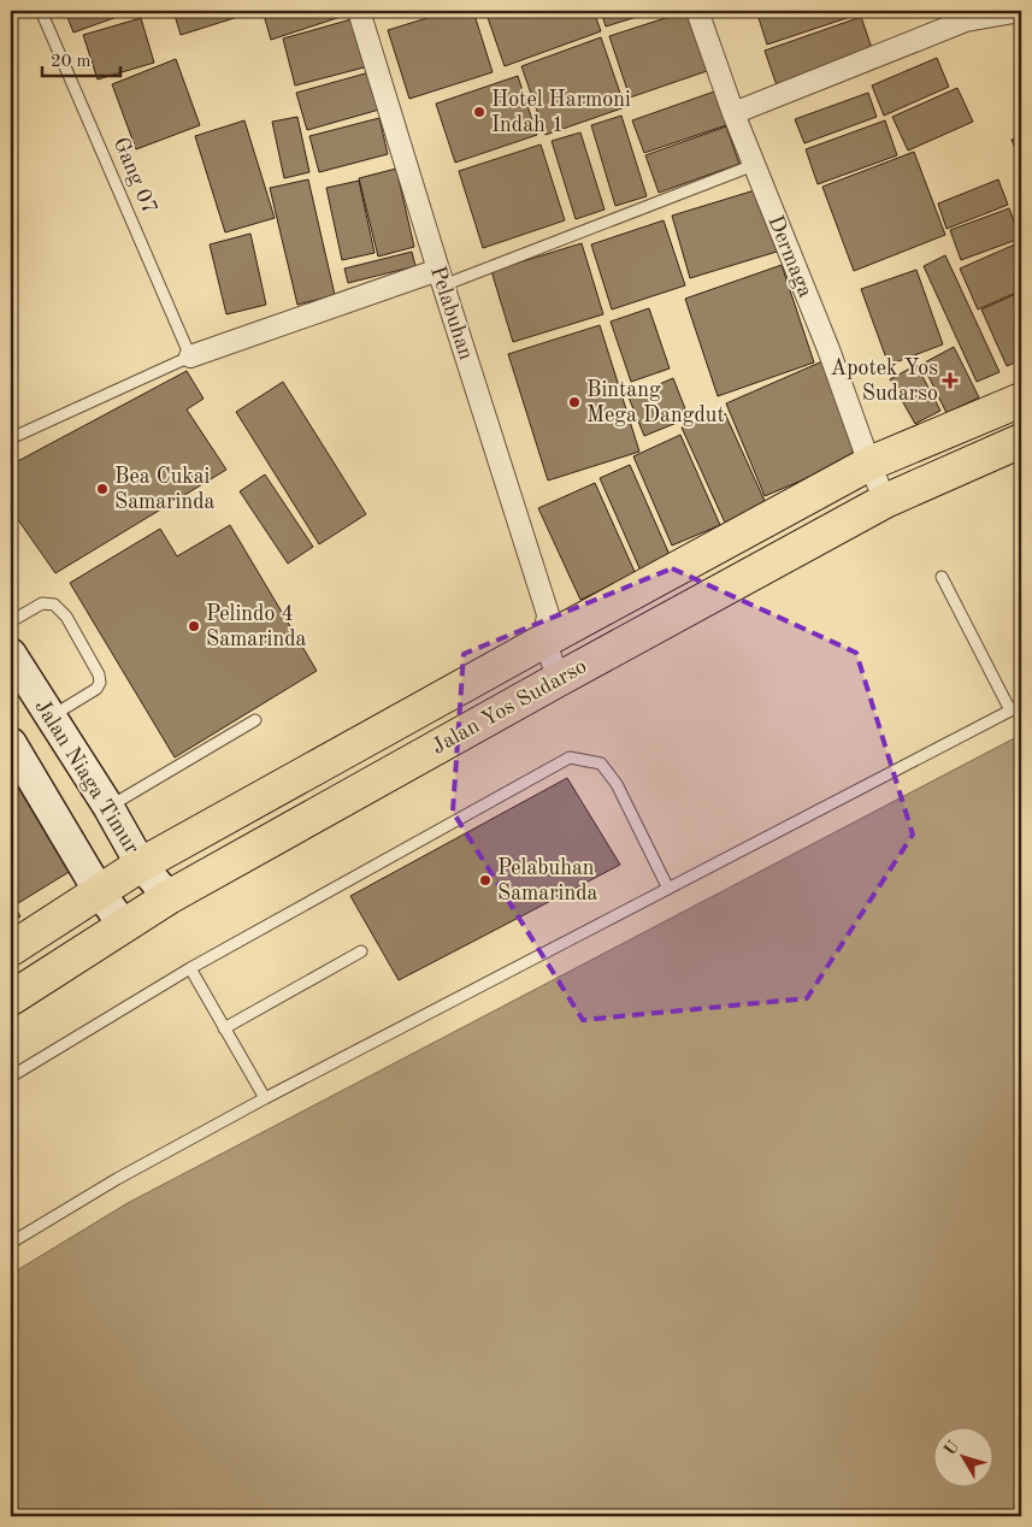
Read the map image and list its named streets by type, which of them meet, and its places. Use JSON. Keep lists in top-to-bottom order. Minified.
{"streets":{"highway":["Jalan Yos Sudarso"],"main road":["Jalan Niaga Timur"],"street":["Dermaga","Pelabuhan"],"lane":["Gang 07"]},"crossings":[["Dermaga","Jalan Yos Sudarso"],["Pelabuhan","Jalan Yos Sudarso"],["Jalan Yos Sudarso","Jalan Niaga Timur"]],"places":{"other":["Hotel Harmoni Indah 1","Bintang Mega Dangdut","Bea Cukai Samarinda","Pelindo 4 Samarinda","Pelabuhan Samarinda"],"health":["Apotek Yos Sudarso"]},"scale_bar":"20 m","north":"top left"}
